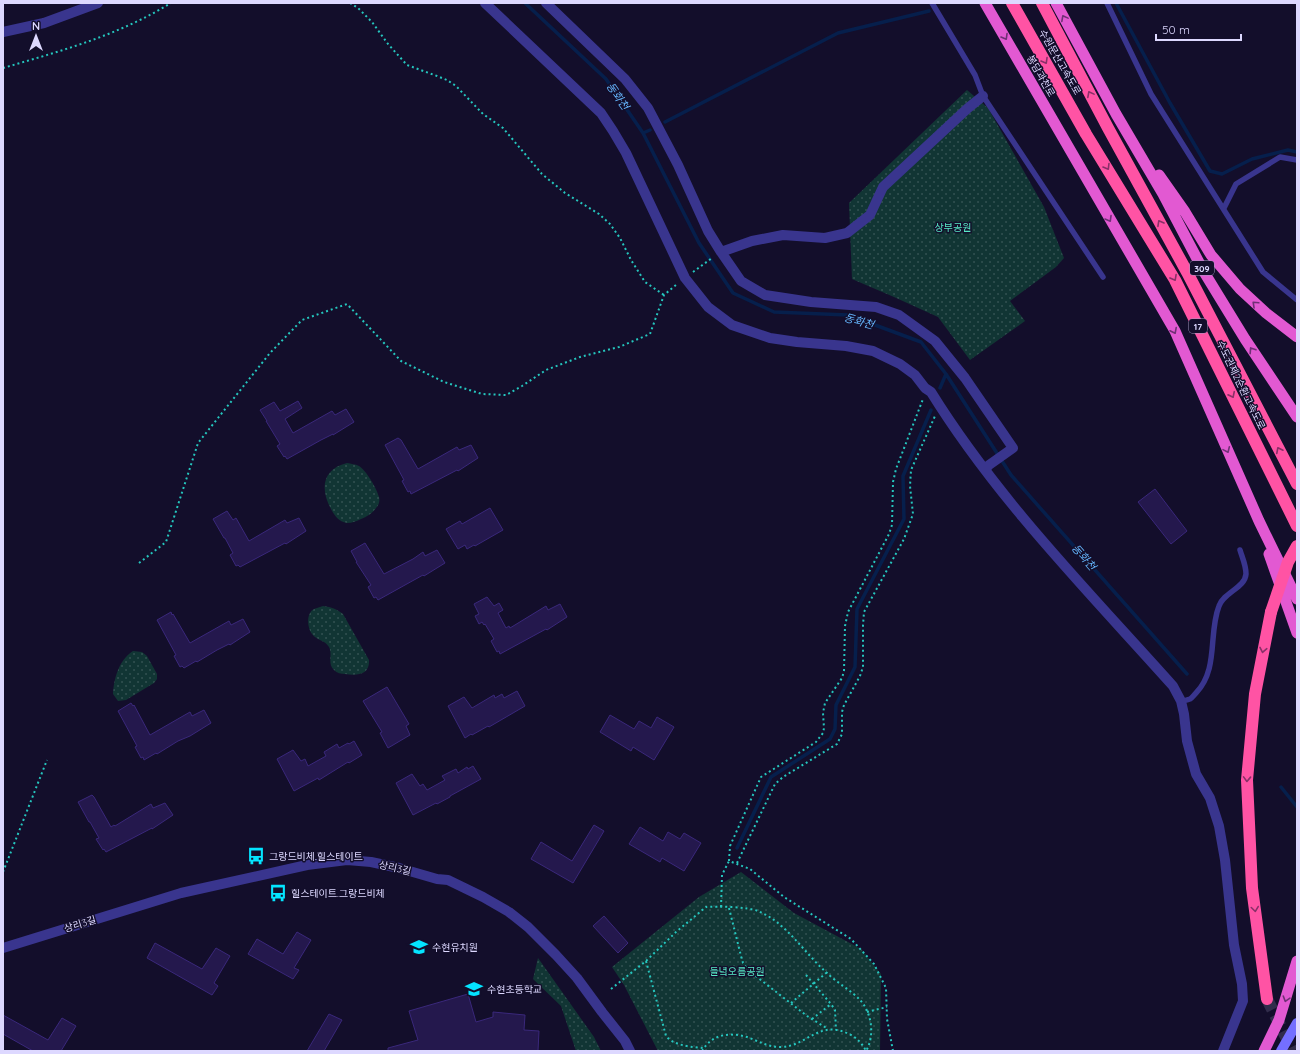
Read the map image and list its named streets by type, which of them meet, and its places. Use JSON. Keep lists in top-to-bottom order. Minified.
{"streets":{"highway":["수원문산고속도로","봉담과천로","309","17","수도권제2순환고속도로"],"street":["상리3길"]},"crossings":[["수원문산고속도로","수도권제2순환고속도로"]],"water":["동화천"],"parks":["상부공원","들녘오름공원"],"places":{"bus stop":["그랑드비체.힐스테이트","힐스테이트.그랑드비체"],"school or university":["수현유치원","수현초등학교"]},"scale_bar":"50 m","north":"top"}
